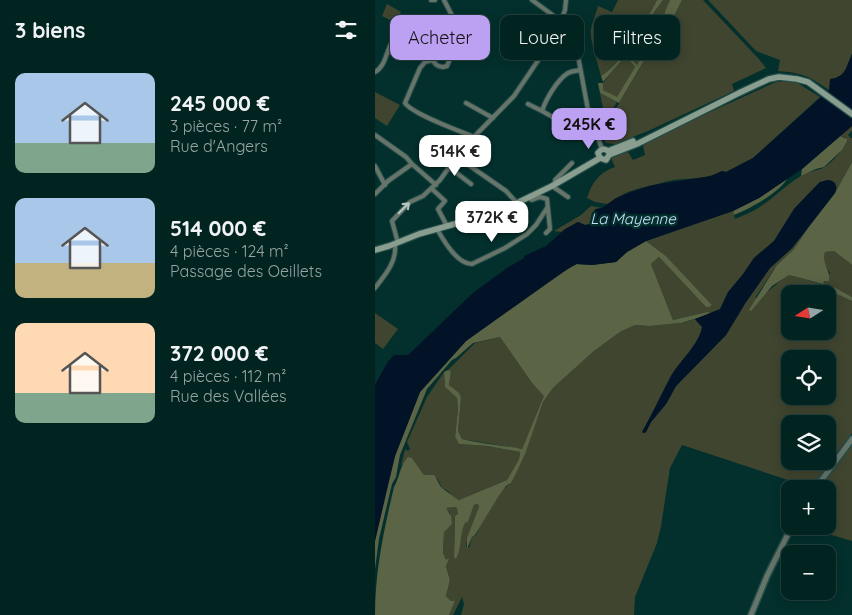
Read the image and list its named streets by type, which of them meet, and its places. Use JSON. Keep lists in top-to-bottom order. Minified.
{"water":["La Mayenne"],"north":"left","page":{"heading":"3 biens","chip":["Acheter","Louer","Filtres"],"list":[{"name":"245 000 €","note":"3 pièces · 77 m² · Rue d'Angers"},{"name":"514 000 €","note":"4 pièces · 124 m² · Passage des Oeillets"},{"name":"372 000 €","note":"4 pièces · 112 m² · Rue des Vallées"}],"price":["245K €","514K €","372K €"],"map_buttons":["+","−"]}}
